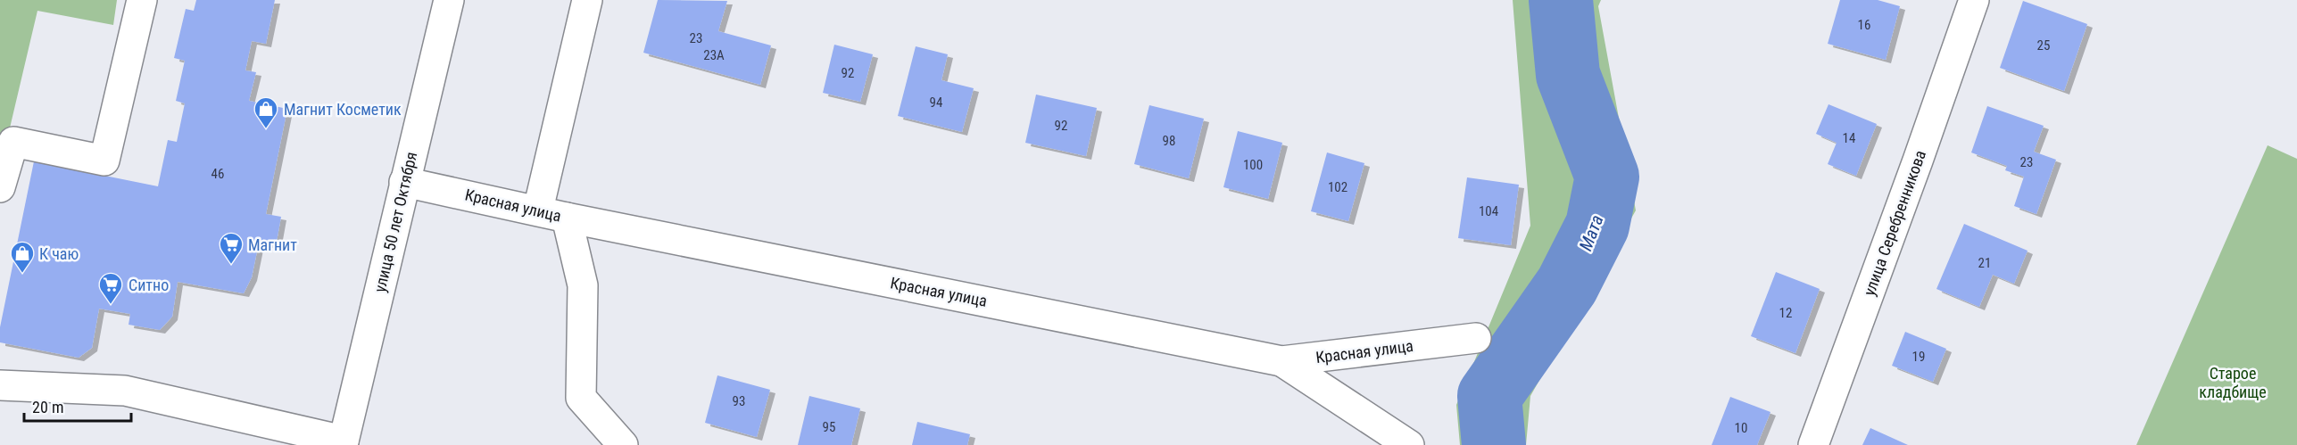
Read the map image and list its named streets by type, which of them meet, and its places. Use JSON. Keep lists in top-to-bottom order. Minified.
{"streets":{"street":["Красная улица","улица 50 лет Октября","улица Серебренникова"]},"crossings":[["Красная улица","улица 50 лет Октября"]],"water":["Мата"],"parks":["Старое кладбище"],"places":{"shop":["Магнит Косметик","К чаю"],"supermarket":["Магнит","Ситно"]},"house_numbers":["16","23","25","23А","92","94","92","14","98","23","100","46","102","104","21","12","19","93","95","10"],"scale_bar":"20 m"}
